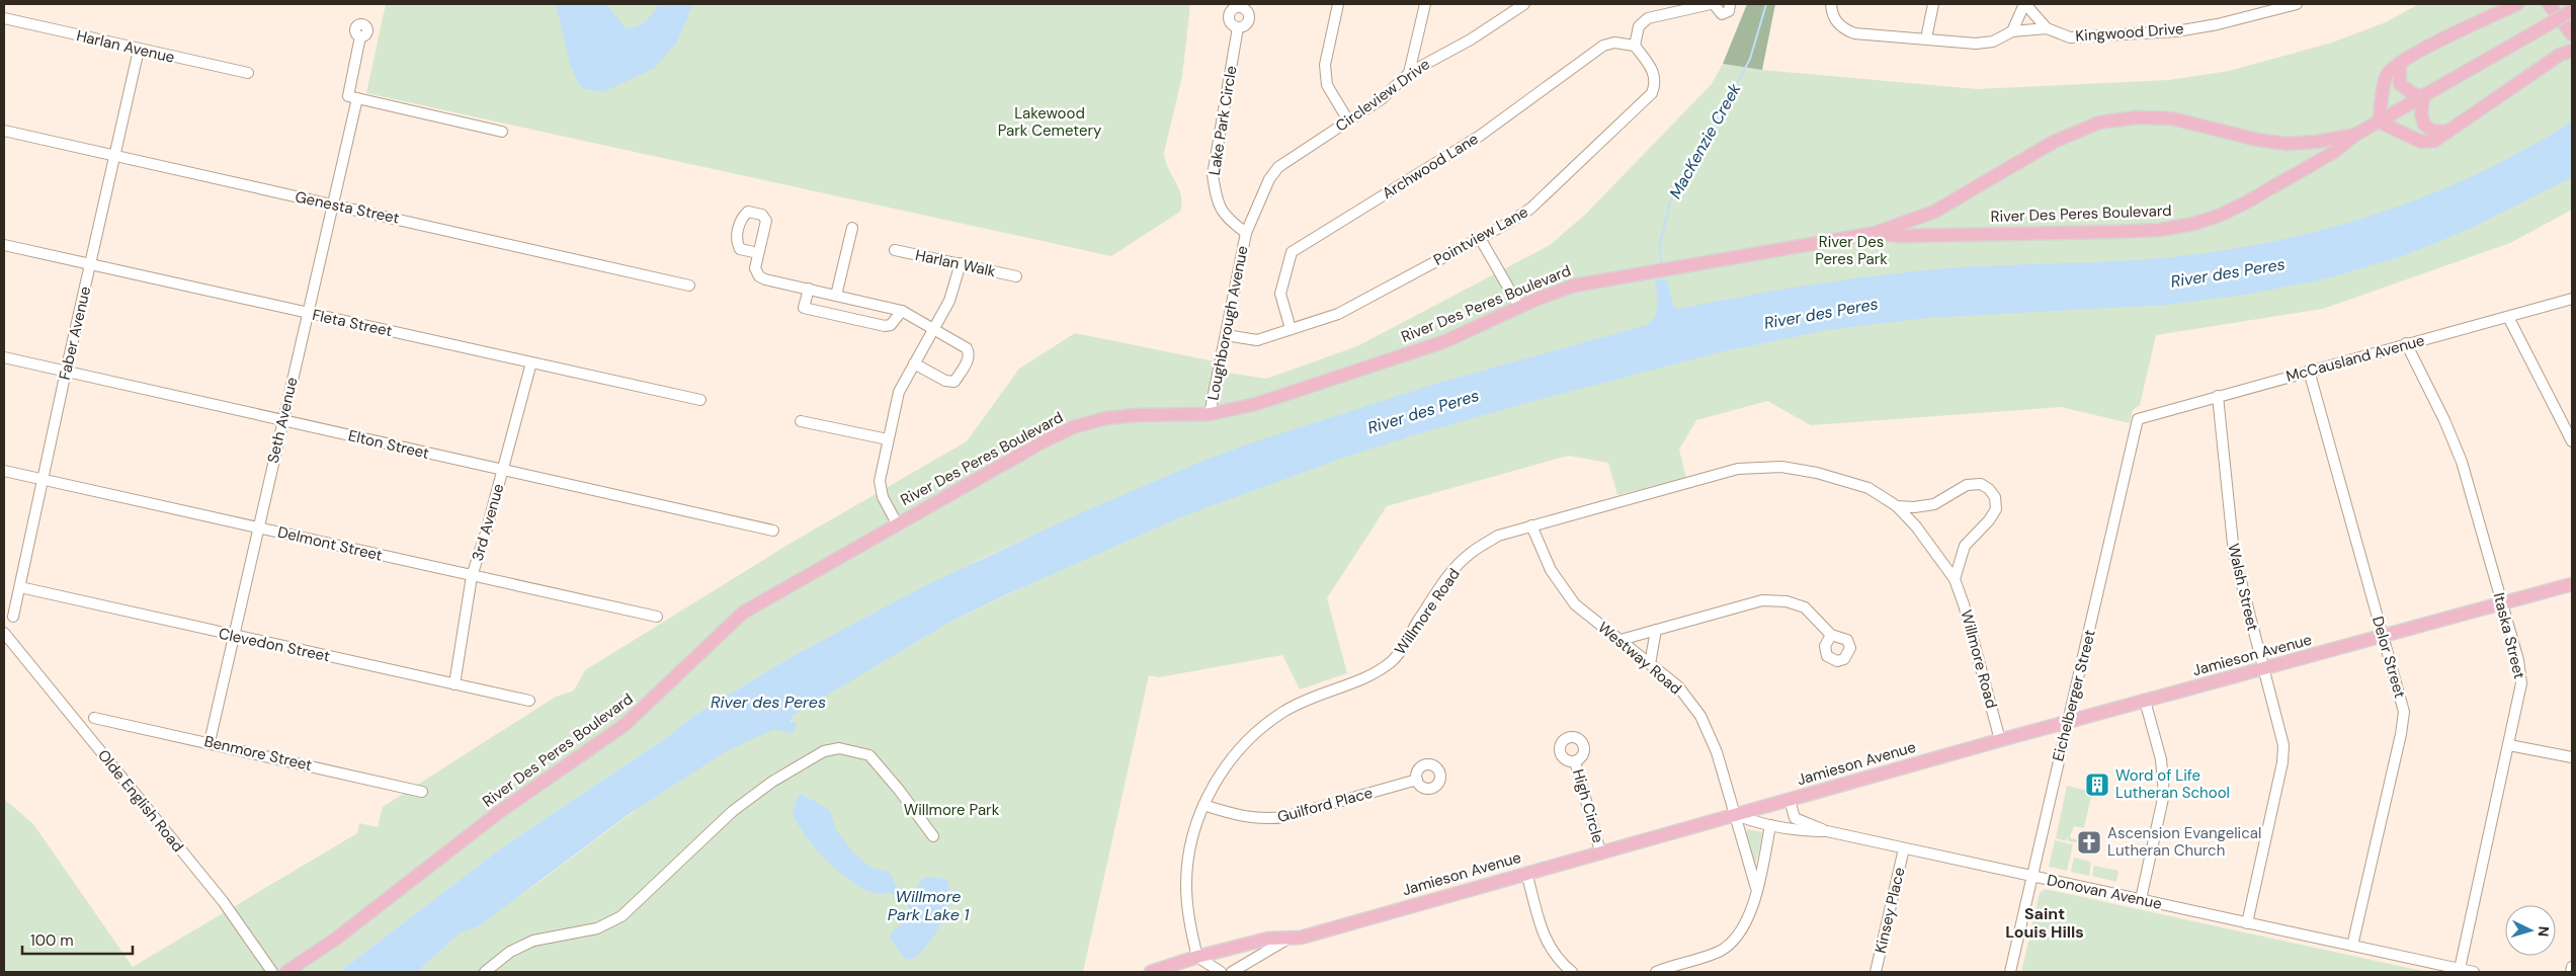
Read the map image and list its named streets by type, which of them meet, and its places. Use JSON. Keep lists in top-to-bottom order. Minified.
{"streets":{"main road":["River Des Peres Boulevard","Jamieson Avenue"],"street":["Kingwood Drive","Harlan Avenue","Circleview Drive","Lake Park Circle","Archwood Lane","Genesta Street","Pointview Lane","Harlan Walk","Fleta Street","Loughborough Avenue","Faber Avenue","McCausland Avenue","Seth Avenue","Elton Street","3rd Avenue","Delmont Street","Walsh Street","Willmore Road","Itaska Street","Clevedon Street","Delor Street","Westway Road","Eichelberger Street","Benmore Street","Olde English Road","Guilford Place","High Circle","Donovan Avenue","Kinsey Place"]},"crossings":[["Harlan Avenue","Faber Avenue"],["Circleview Drive","Lake Park Circle"],["Circleview Drive","Loughborough Avenue"],["Lake Park Circle","Loughborough Avenue"],["Archwood Lane","Pointview Lane"],["Genesta Street","Faber Avenue"],["Genesta Street","Seth Avenue"],["River Des Peres Boulevard","Loughborough Avenue"],["Pointview Lane","Loughborough Avenue"],["Fleta Street","Faber Avenue"],["Fleta Street","Seth Avenue"],["Fleta Street","3rd Avenue"],["Faber Avenue","Elton Street"],["Faber Avenue","Delmont Street"],["Faber Avenue","Clevedon Street"],["McCausland Avenue","Walsh Street"],["McCausland Avenue","Itaska Street"],["McCausland Avenue","Delor Street"],["McCausland Avenue","Eichelberger Street"],["Seth Avenue","Elton Street"],["Seth Avenue","Delmont Street"],["Seth Avenue","Clevedon Street"],["Seth Avenue","Benmore Street"],["Elton Street","3rd Avenue"],["3rd Avenue","Delmont Street"],["3rd Avenue","Clevedon Street"],["Walsh Street","Jamieson Avenue"],["Walsh Street","Donovan Avenue"],["Willmore Road","Jamieson Avenue"],["Willmore Road","Westway Road"],["Willmore Road","Guilford Place"],["Itaska Street","Jamieson Avenue"],["Itaska Street","Donovan Avenue"],["Jamieson Avenue","Delor Street"],["Jamieson Avenue","Westway Road"],["Jamieson Avenue","Eichelberger Street"],["Jamieson Avenue","High Circle"],["Jamieson Avenue","Donovan Avenue"],["Delor Street","Donovan Avenue"],["Westway Road","Donovan Avenue"],["Eichelberger Street","Donovan Avenue"],["Donovan Avenue","Kinsey Place"]],"districts":["Saint Louis Hills"],"water":["MacKenzie Creek","River des Peres","Willmore Park Lake 1"],"parks":["Lakewood Park Cemetery","River Des Peres Park","Willmore Park"],"places":{"building":["Word of Life Lutheran School"],"church":["Ascension Evangelical Lutheran Church"]},"scale_bar":"100 m","north":"right"}
